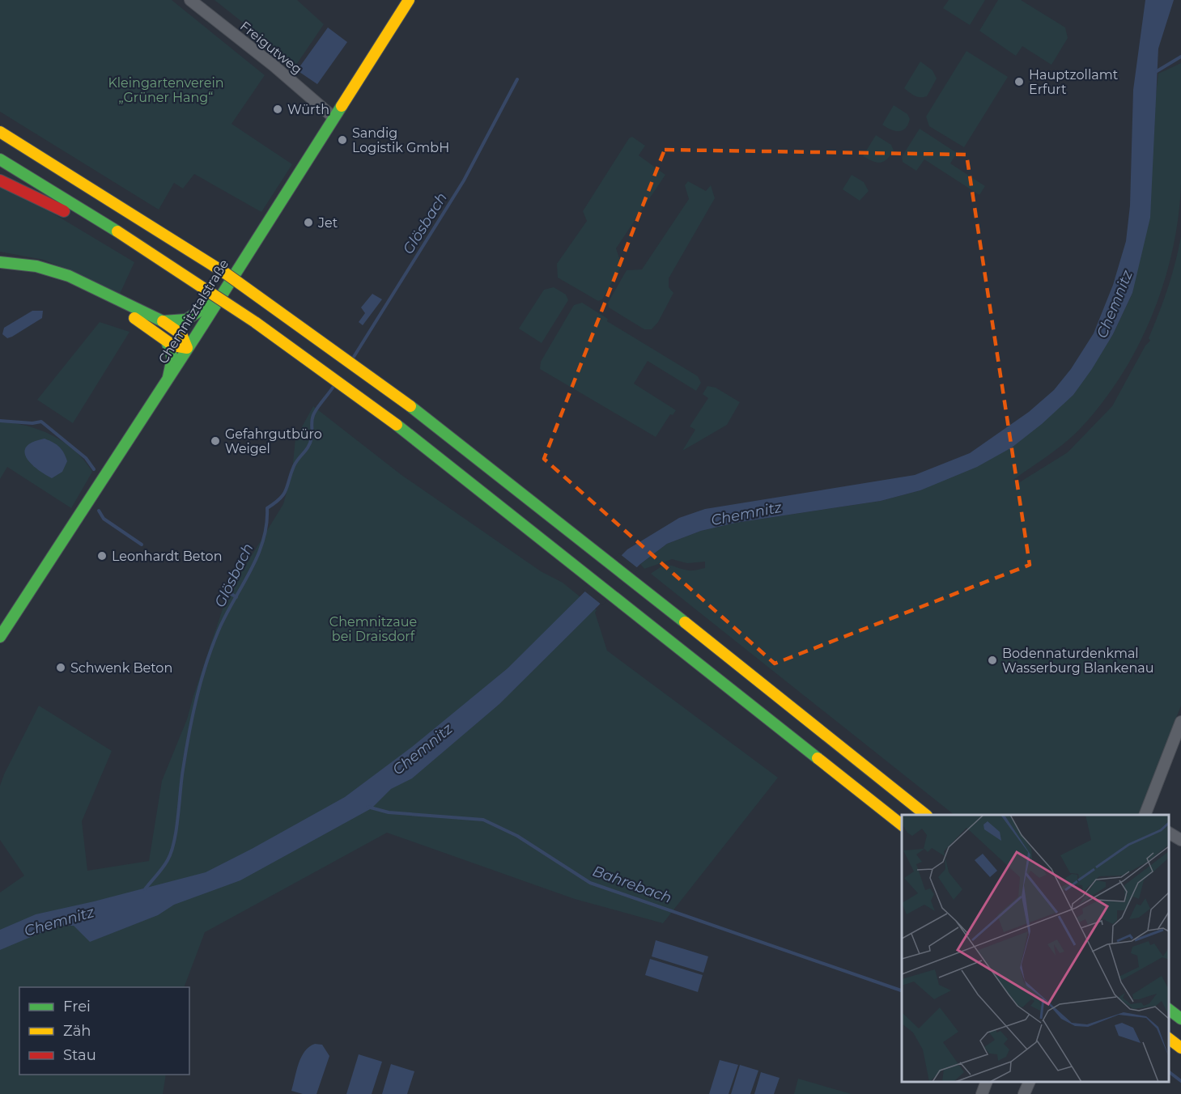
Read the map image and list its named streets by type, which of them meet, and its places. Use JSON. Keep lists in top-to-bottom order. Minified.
{"streets":{"main road":["Chemnitztalstraße"],"street":["Freigutweg"]},"crossings":[["Freigutweg","Chemnitztalstraße"]],"water":["Glösbach","Chemnitz","Bahrebach"],"parks":["Kleingartenverein „Grüner Hang“","Chemnitzaue bei Draisdorf"],"places":["Hauptzollamt Erfurt","Würth","Sandig Logistik GmbH","Jet","Gefahrgutbüro Weigel","Leonhardt Beton","Bodennaturdenkmal Wasserburg Blankenau","Schwenk Beton"],"legend":["Frei","Zäh","Stau"]}
